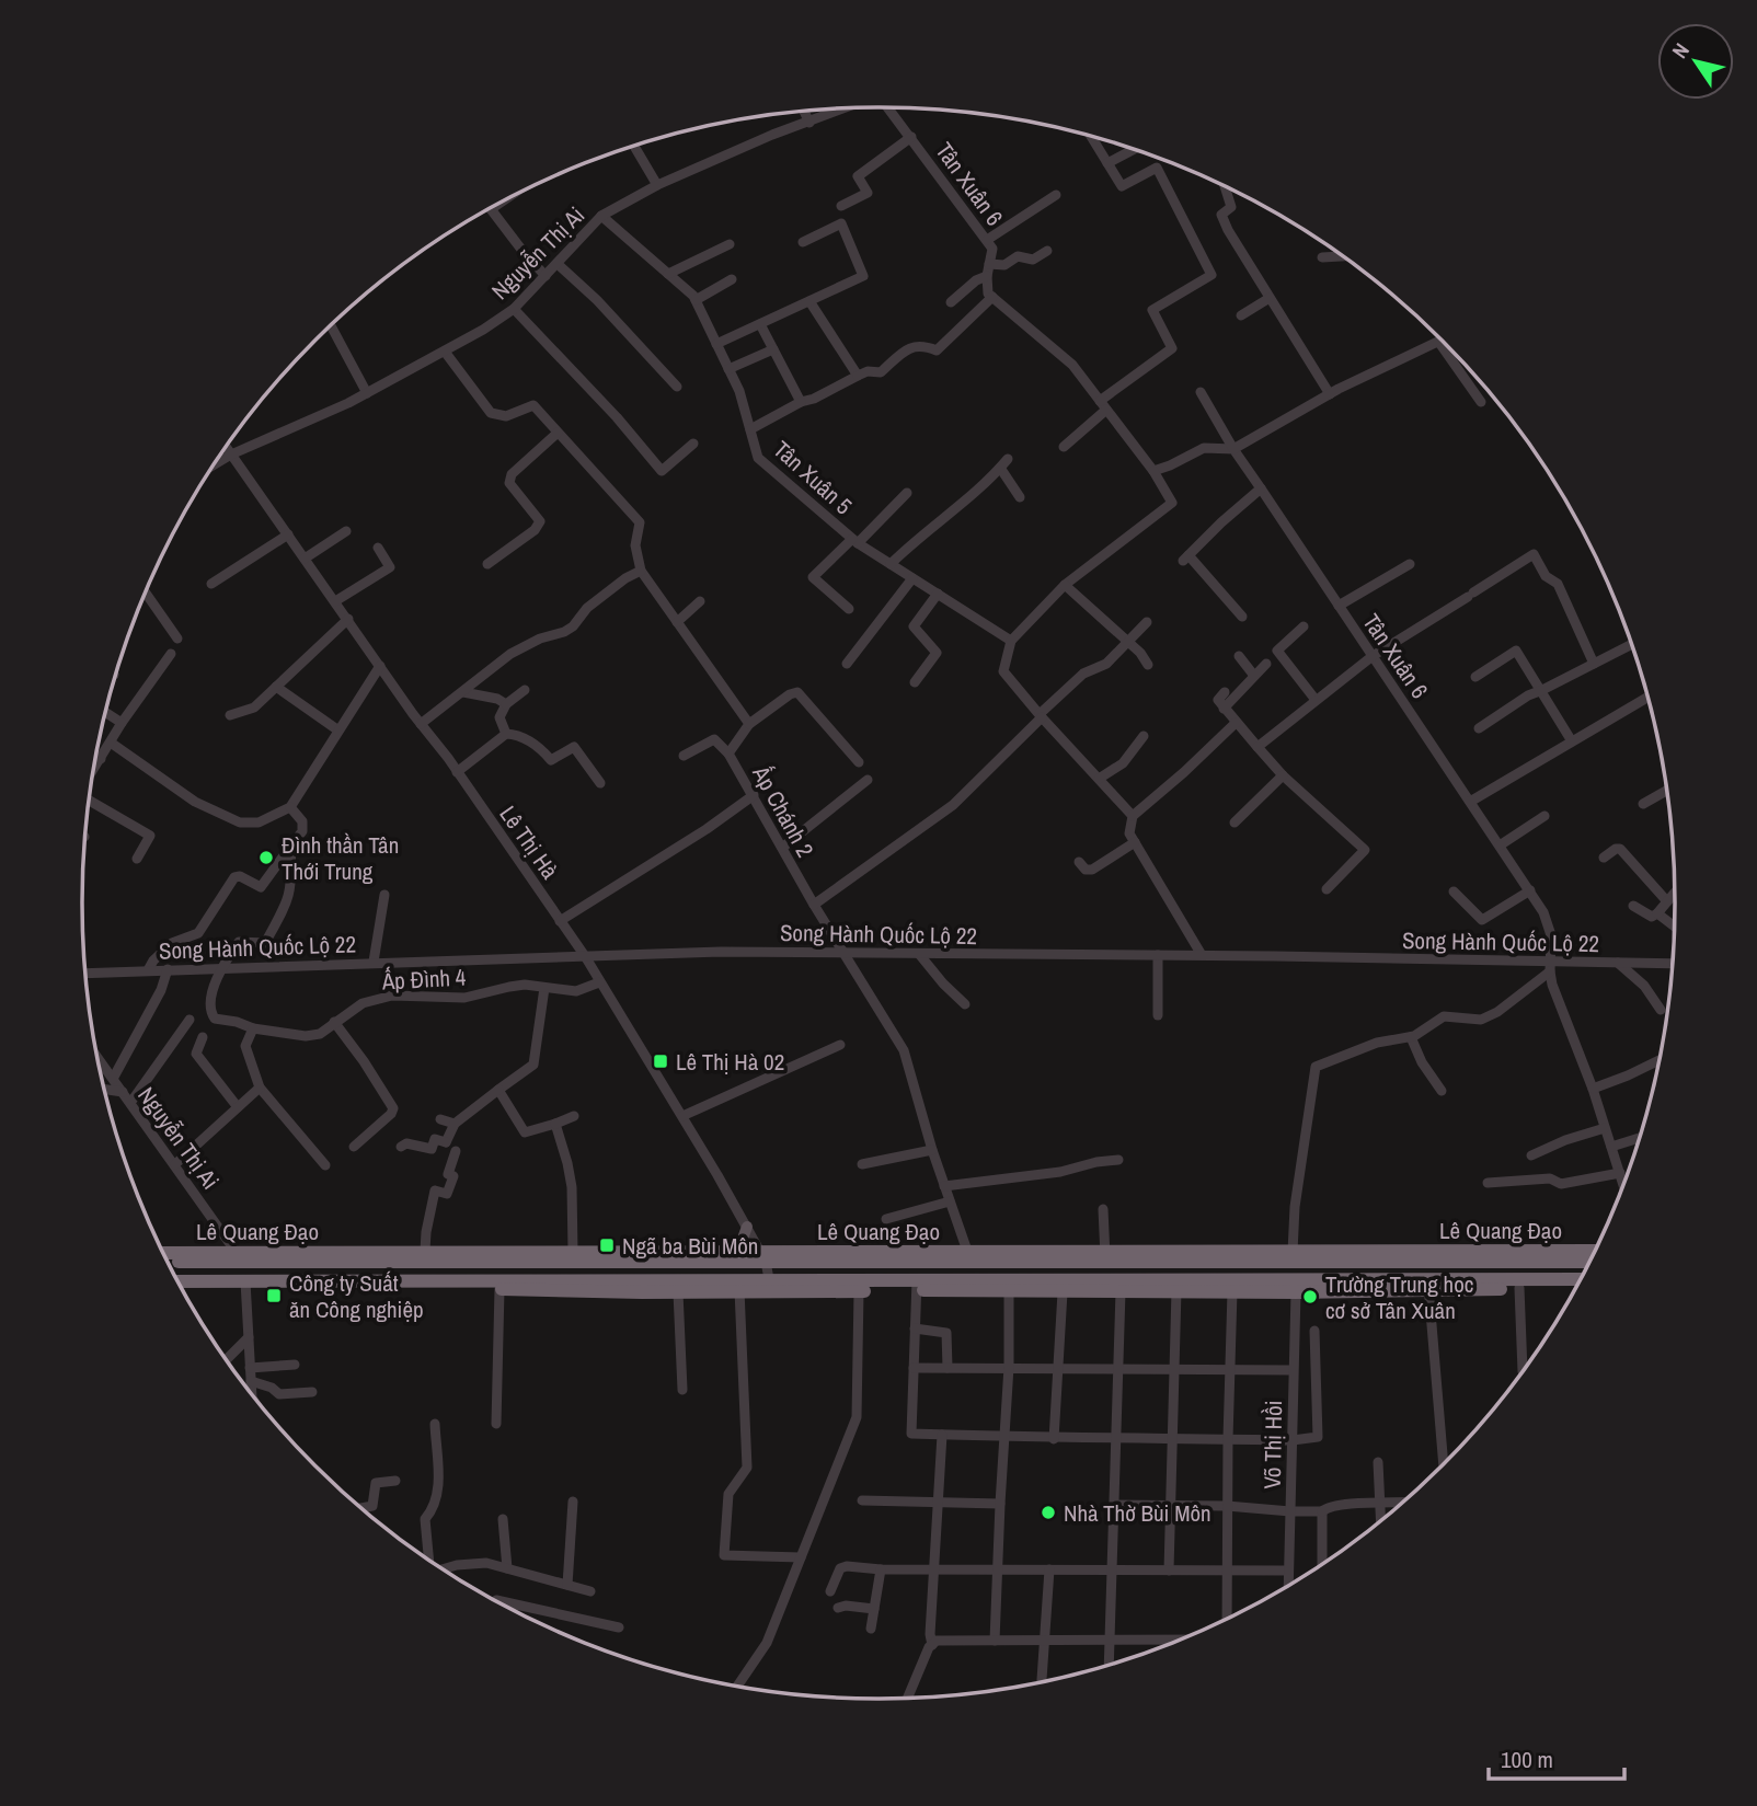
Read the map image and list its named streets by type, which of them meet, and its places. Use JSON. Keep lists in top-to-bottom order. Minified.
{"streets":{"highway":["Lê Quang Đạo"],"street":["Tân Xuân 6","Nguyễn Thị Ai","Tân Xuân 5","Ấp Chánh 2","Lê Thị Hà","Song Hành Quốc Lộ 22","Ấp Đình 4","Võ Thị Hồi"]},"crossings":[["Tân Xuân 6","Song Hành Quốc Lộ 22"],["Nguyễn Thị Ai","Tân Xuân 5"],["Nguyễn Thị Ai","Lê Thị Hà"],["Nguyễn Thị Ai","Lê Quang Đạo"],["Ấp Chánh 2","Song Hành Quốc Lộ 22"],["Ấp Chánh 2","Lê Quang Đạo"],["Lê Thị Hà","Song Hành Quốc Lộ 22"],["Lê Thị Hà","Ấp Đình 4"],["Lê Thị Hà","Lê Quang Đạo"],["Song Hành Quốc Lộ 22","Ấp Đình 4"]],"places":{"other":["Đình thần Tân Thới Trung","Trường Trung học cơ sở Tân Xuân","Nhà Thờ Bùi Môn"],"transit":["Lê Thị Hà 02","Ngã ba Bùi Môn","Công ty Suất ăn Công nghiệp"]},"scale_bar":"100 m","north":"top left"}
